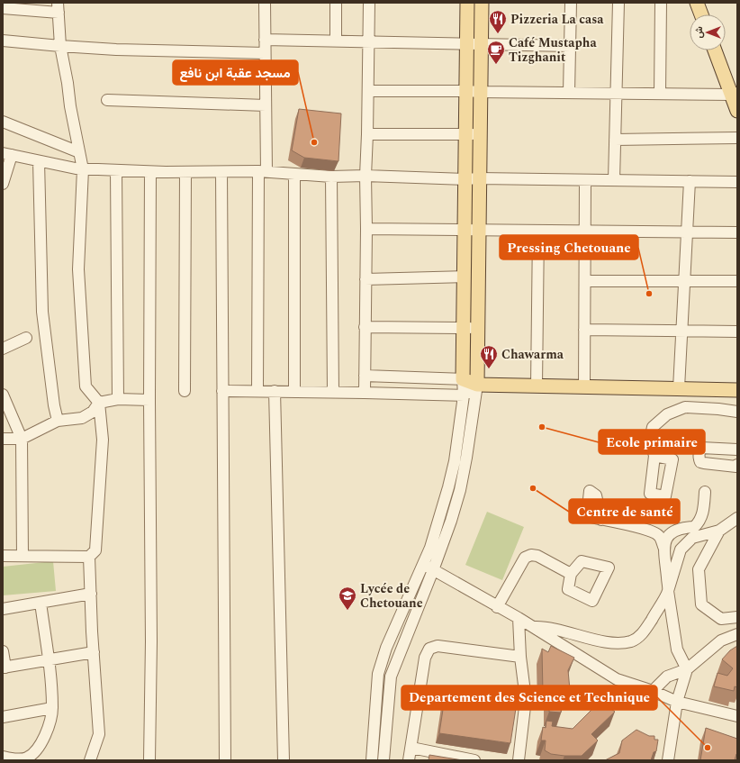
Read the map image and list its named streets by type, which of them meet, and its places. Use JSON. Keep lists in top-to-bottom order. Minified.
{"places":{"restaurant":["Pizzeria La casa","Chawarma"],"cafe":["Café Mustapha Tizghanit"],"other":["مسجد عقبة ابن نافع","Pressing Chetouane","Ecole primaire","Centre de santé","Departement des Science et Technique"],"school or university":["Lycée de Chetouane"]},"north":"left"}
